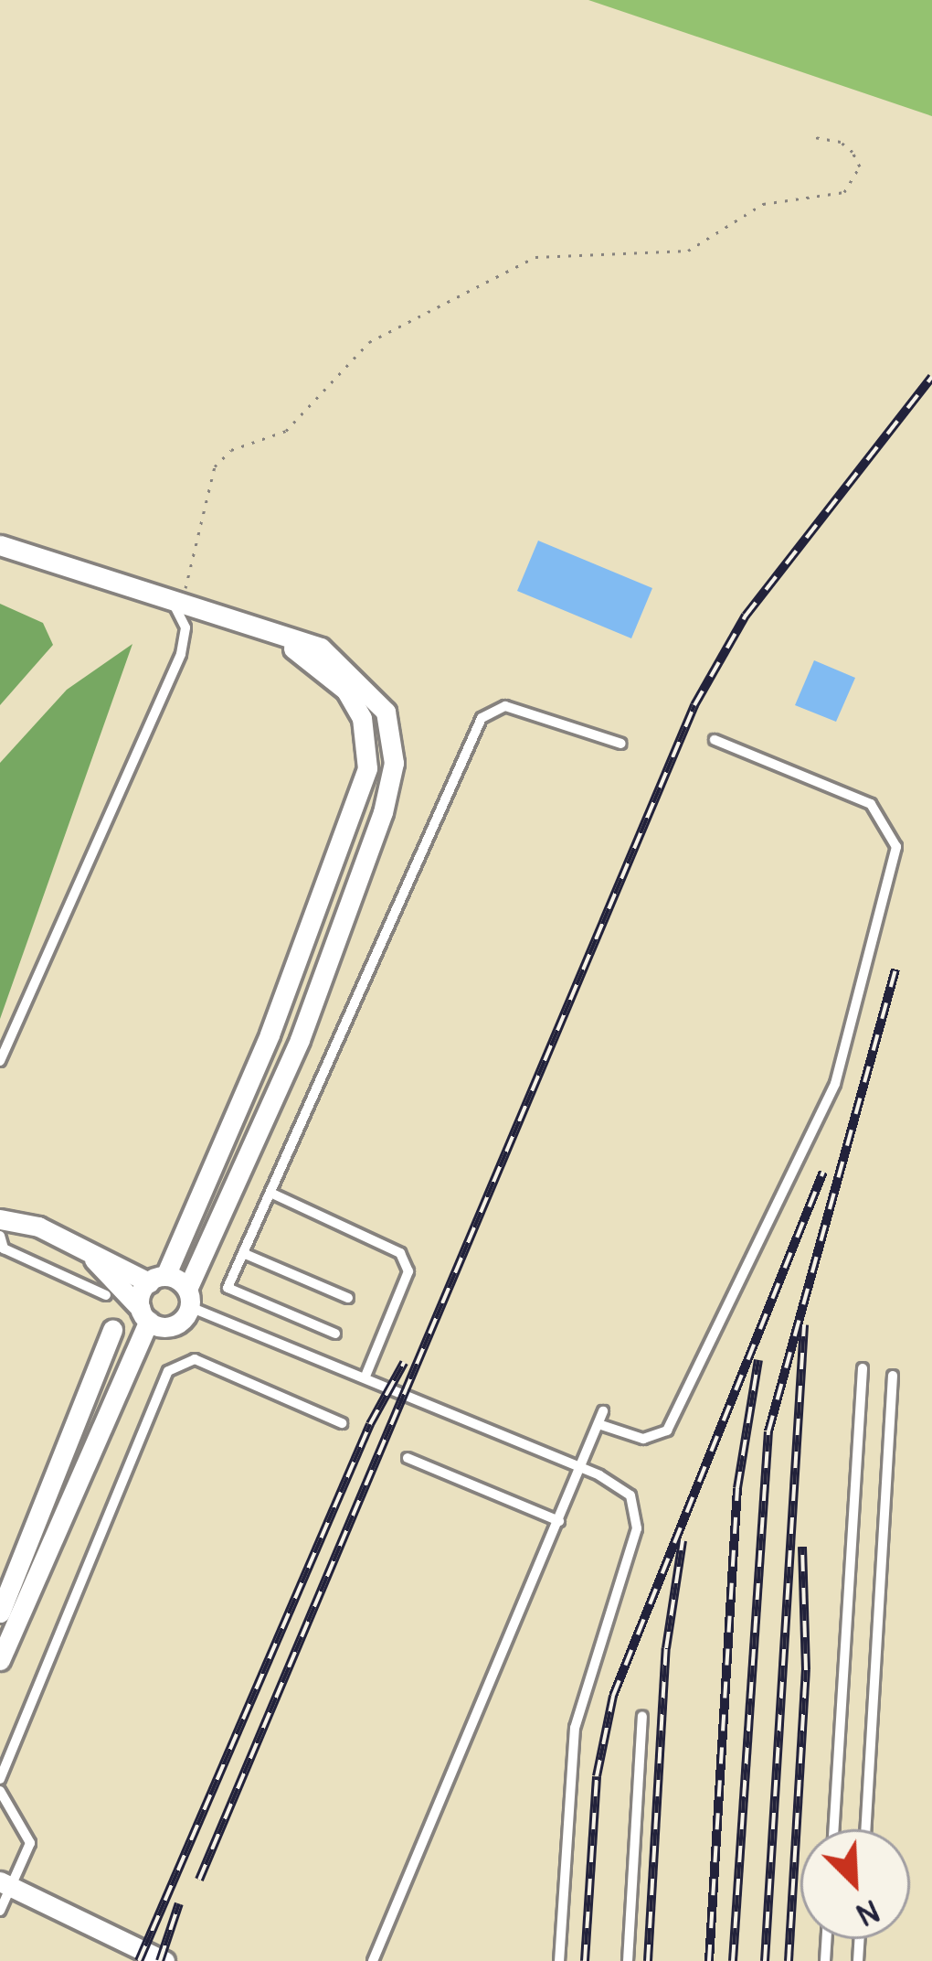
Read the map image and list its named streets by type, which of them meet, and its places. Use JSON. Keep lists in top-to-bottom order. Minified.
{"north":"bottom right"}
